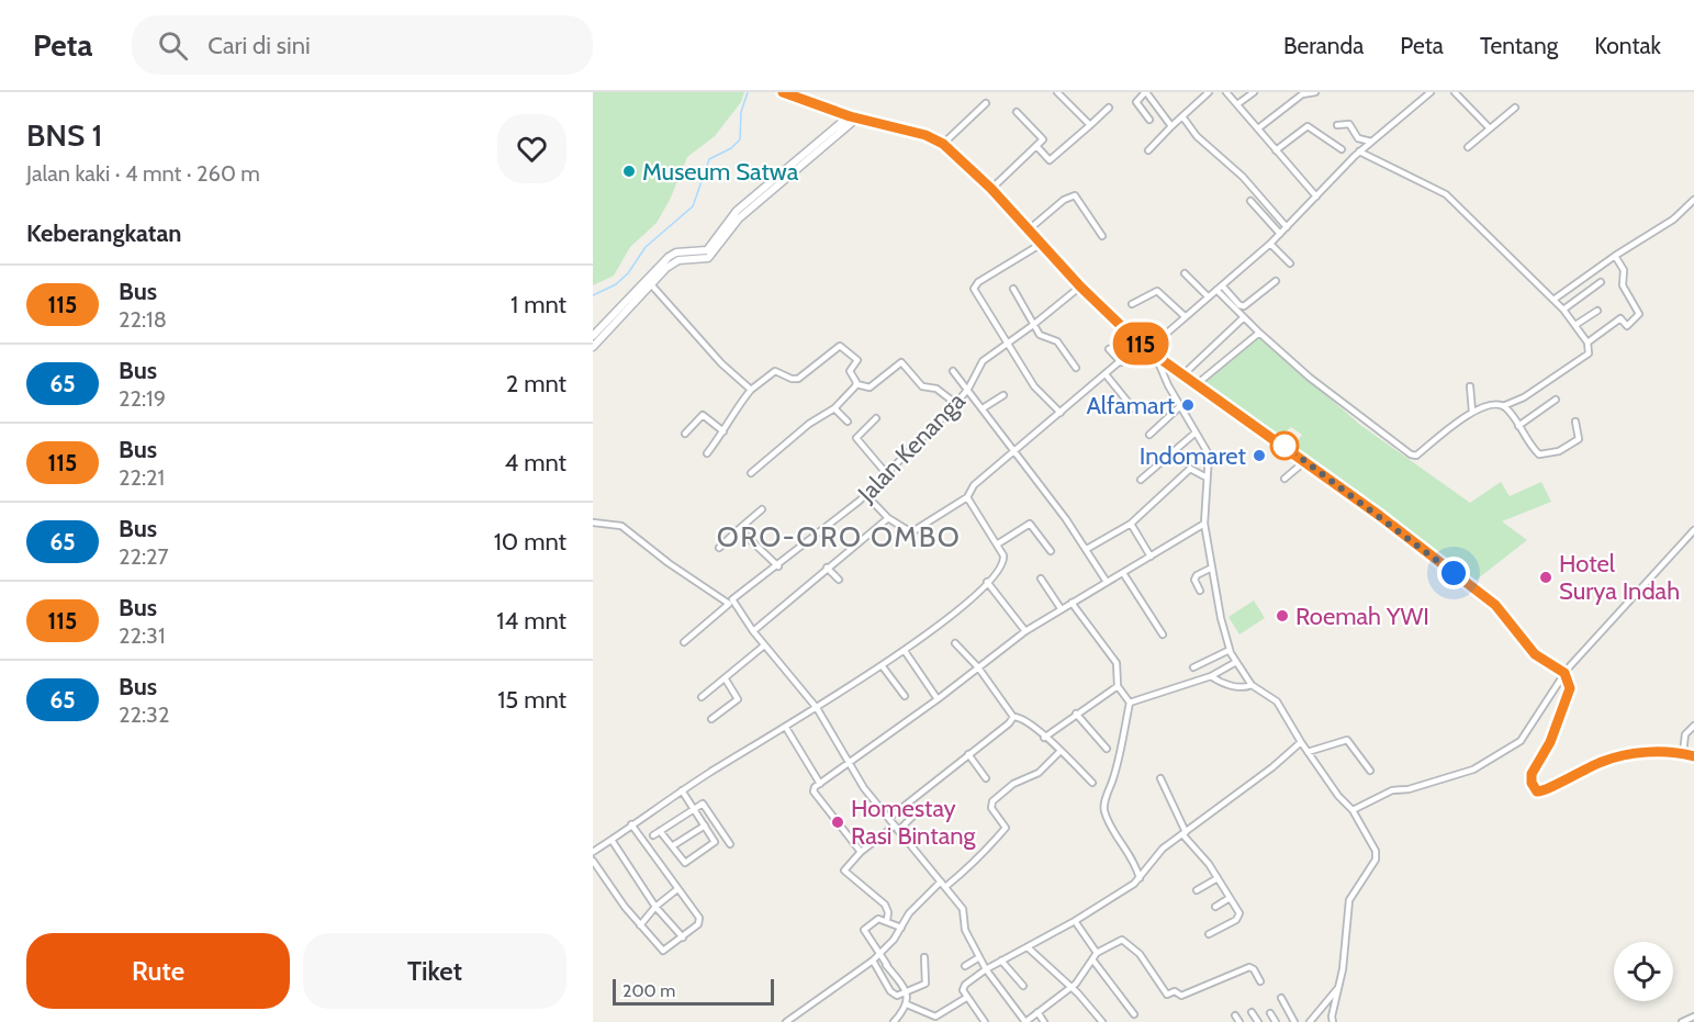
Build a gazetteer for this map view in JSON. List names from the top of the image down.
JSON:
{
  "streets": {
    "street": ["Jalan Kenanga"]
  },
  "districts": ["ORO-ORO OMBO"],
  "places": [
    "Museum Satwa",
    "Alfamart",
    "Indomaret",
    "Hotel Surya Indah",
    "Roemah YWI",
    "Homestay Rasi Bintang"
  ],
  "lines": ["bus line 115"],
  "scale_bar": "200 m",
  "page": {
    "header": "Peta",
    "search": "Cari di sini",
    "nav": [
      "Beranda",
      "Peta",
      "Tentang",
      "Kontak"
    ],
    "heading": [
      ["BNS 1", "Jalan kaki · 4 mnt · 260 m"],
      "Keberangkatan"
    ],
    "on_map": "115",
    "list": [
      {
        "mark": "115",
        "name": "Bus",
        "note": "22:18",
        "value": "1 mnt"
      },
      {
        "mark": "65",
        "name": "Bus",
        "note": "22:19",
        "value": "2 mnt"
      },
      {
        "mark": "115",
        "name": "Bus",
        "note": "22:21",
        "value": "4 mnt"
      },
      {
        "mark": "65",
        "name": "Bus",
        "note": "22:27",
        "value": "10 mnt"
      },
      {
        "mark": "115",
        "name": "Bus",
        "note": "22:31",
        "value": "14 mnt"
      },
      {
        "mark": "65",
        "name": "Bus",
        "note": "22:32",
        "value": "15 mnt"
      }
    ],
    "buttons": ["Rute", "Tiket"],
    "scale": "200 m"
  }
}
